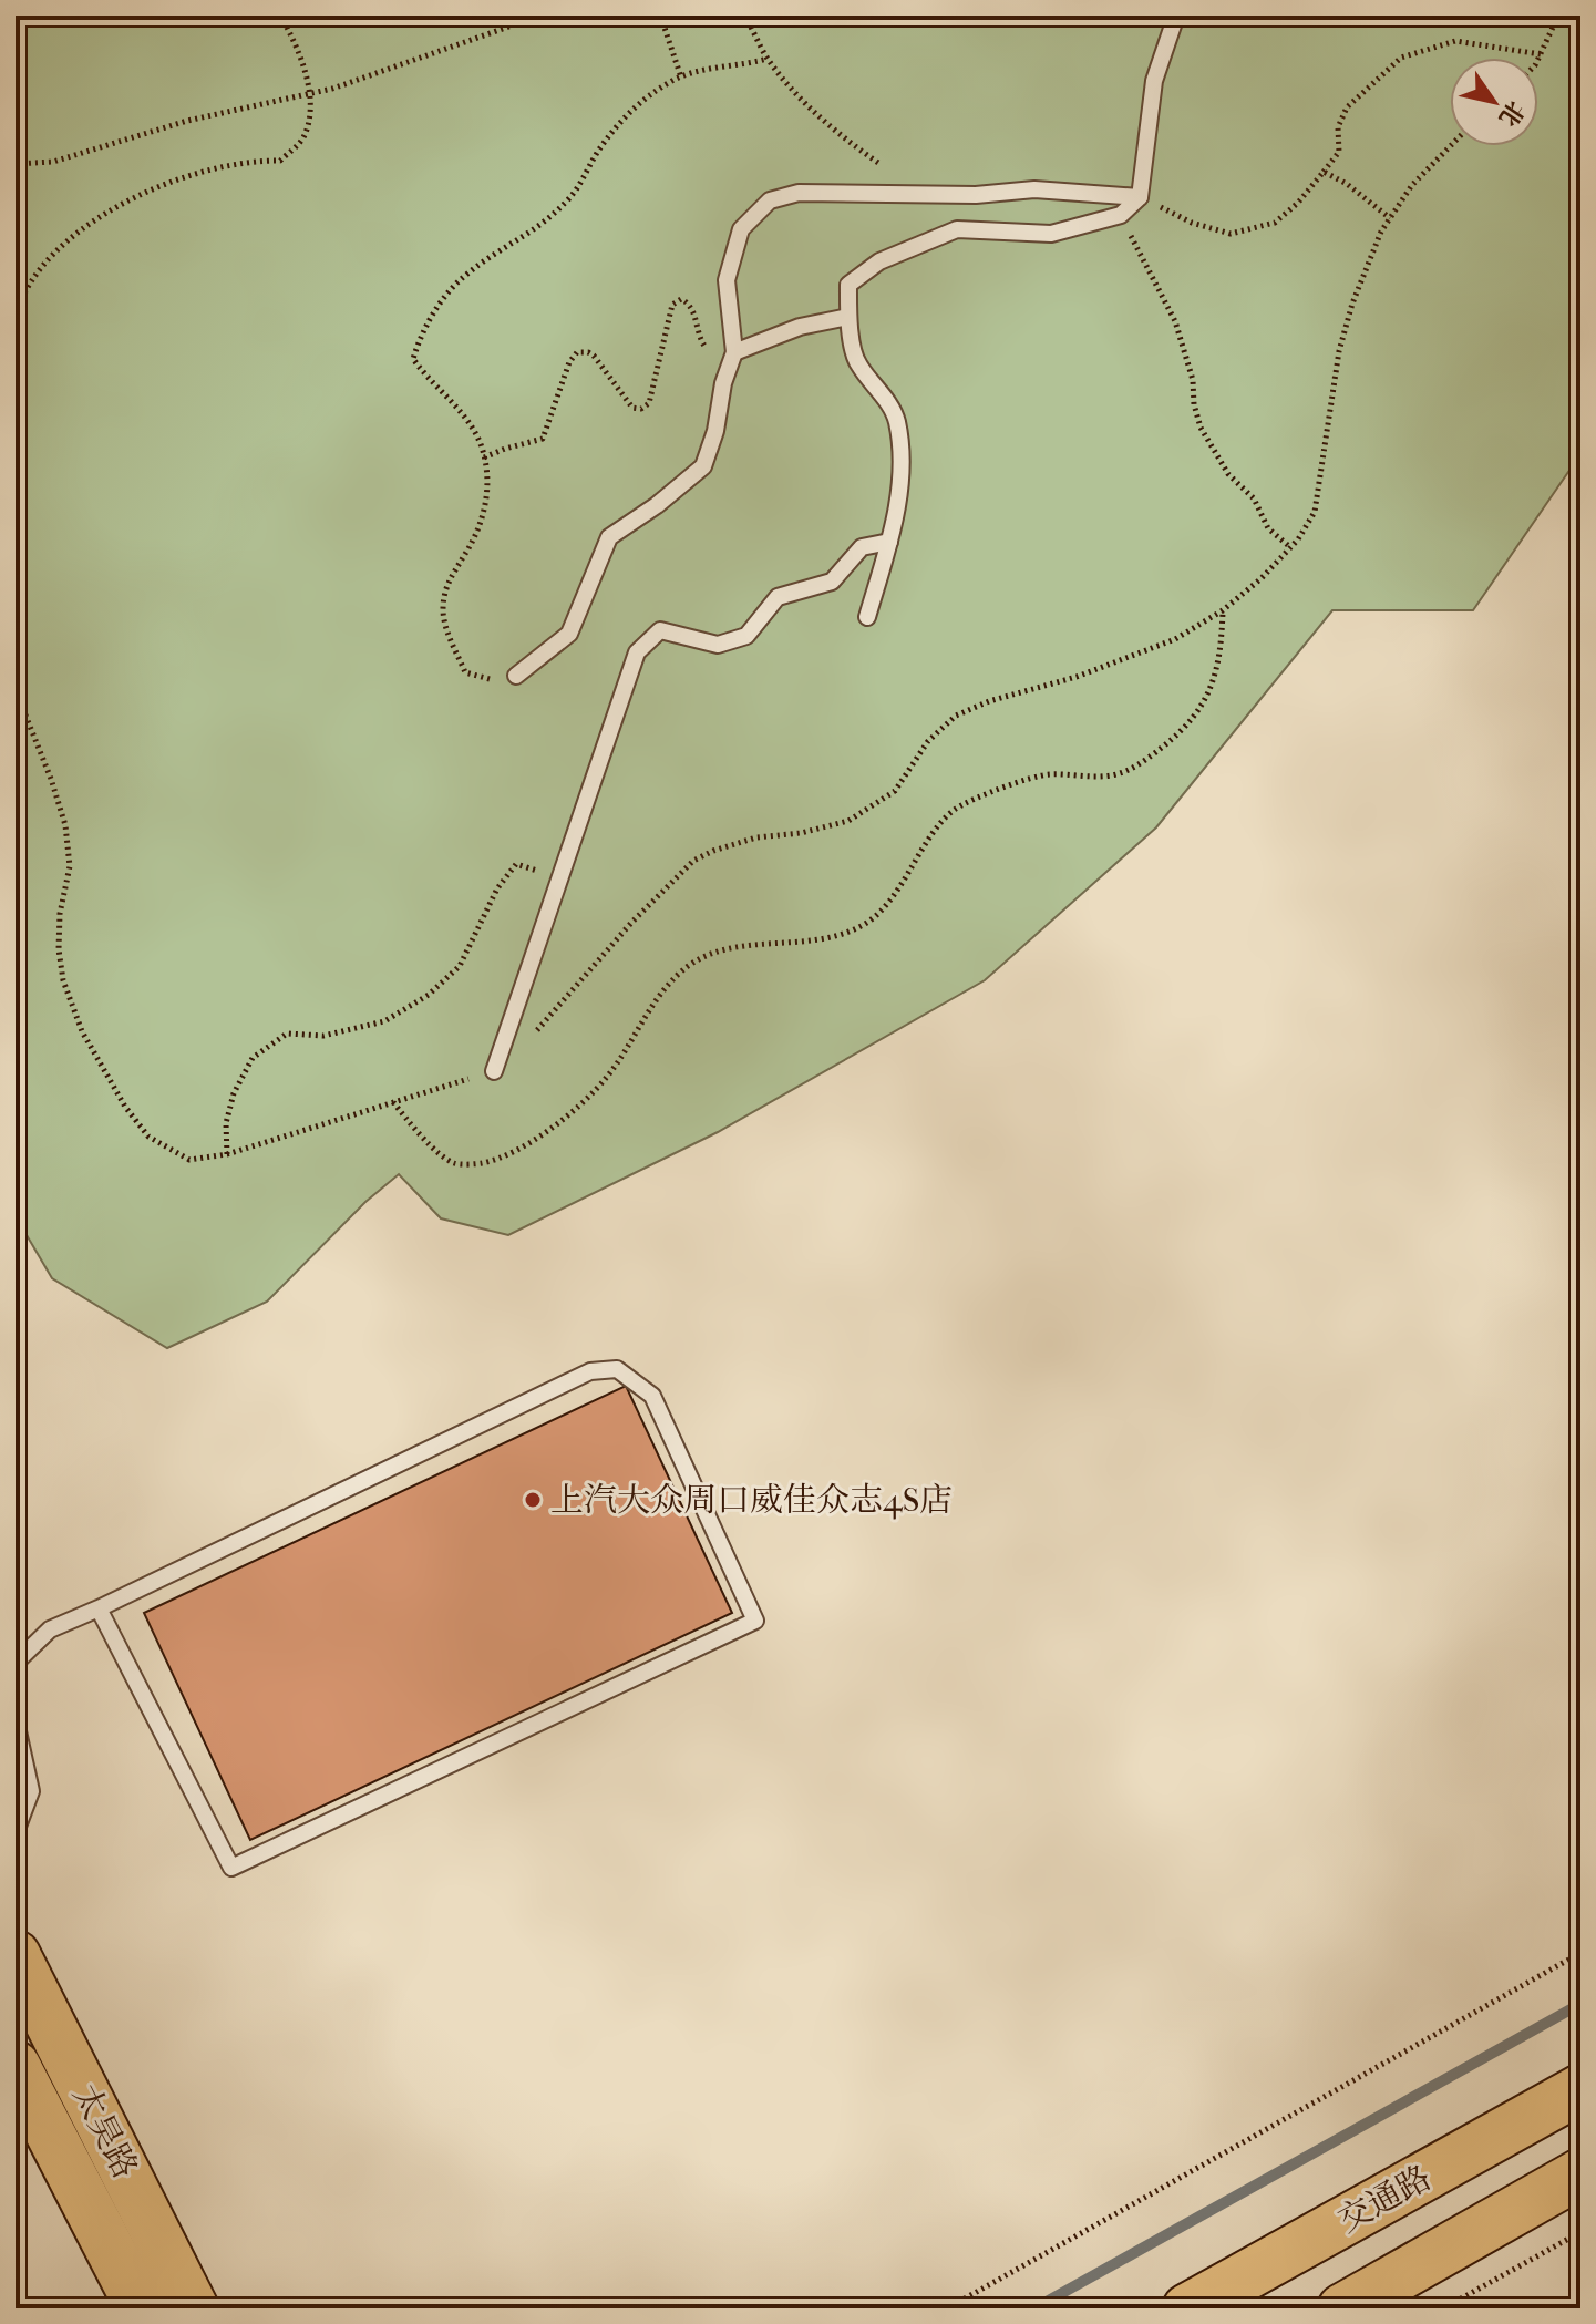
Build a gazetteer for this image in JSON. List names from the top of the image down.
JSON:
{
  "streets": {
    "main road": ["太昊路", "交通路"]
  },
  "places": ["上汽大众周口威佳众志4S店"],
  "north": "bottom right"
}
